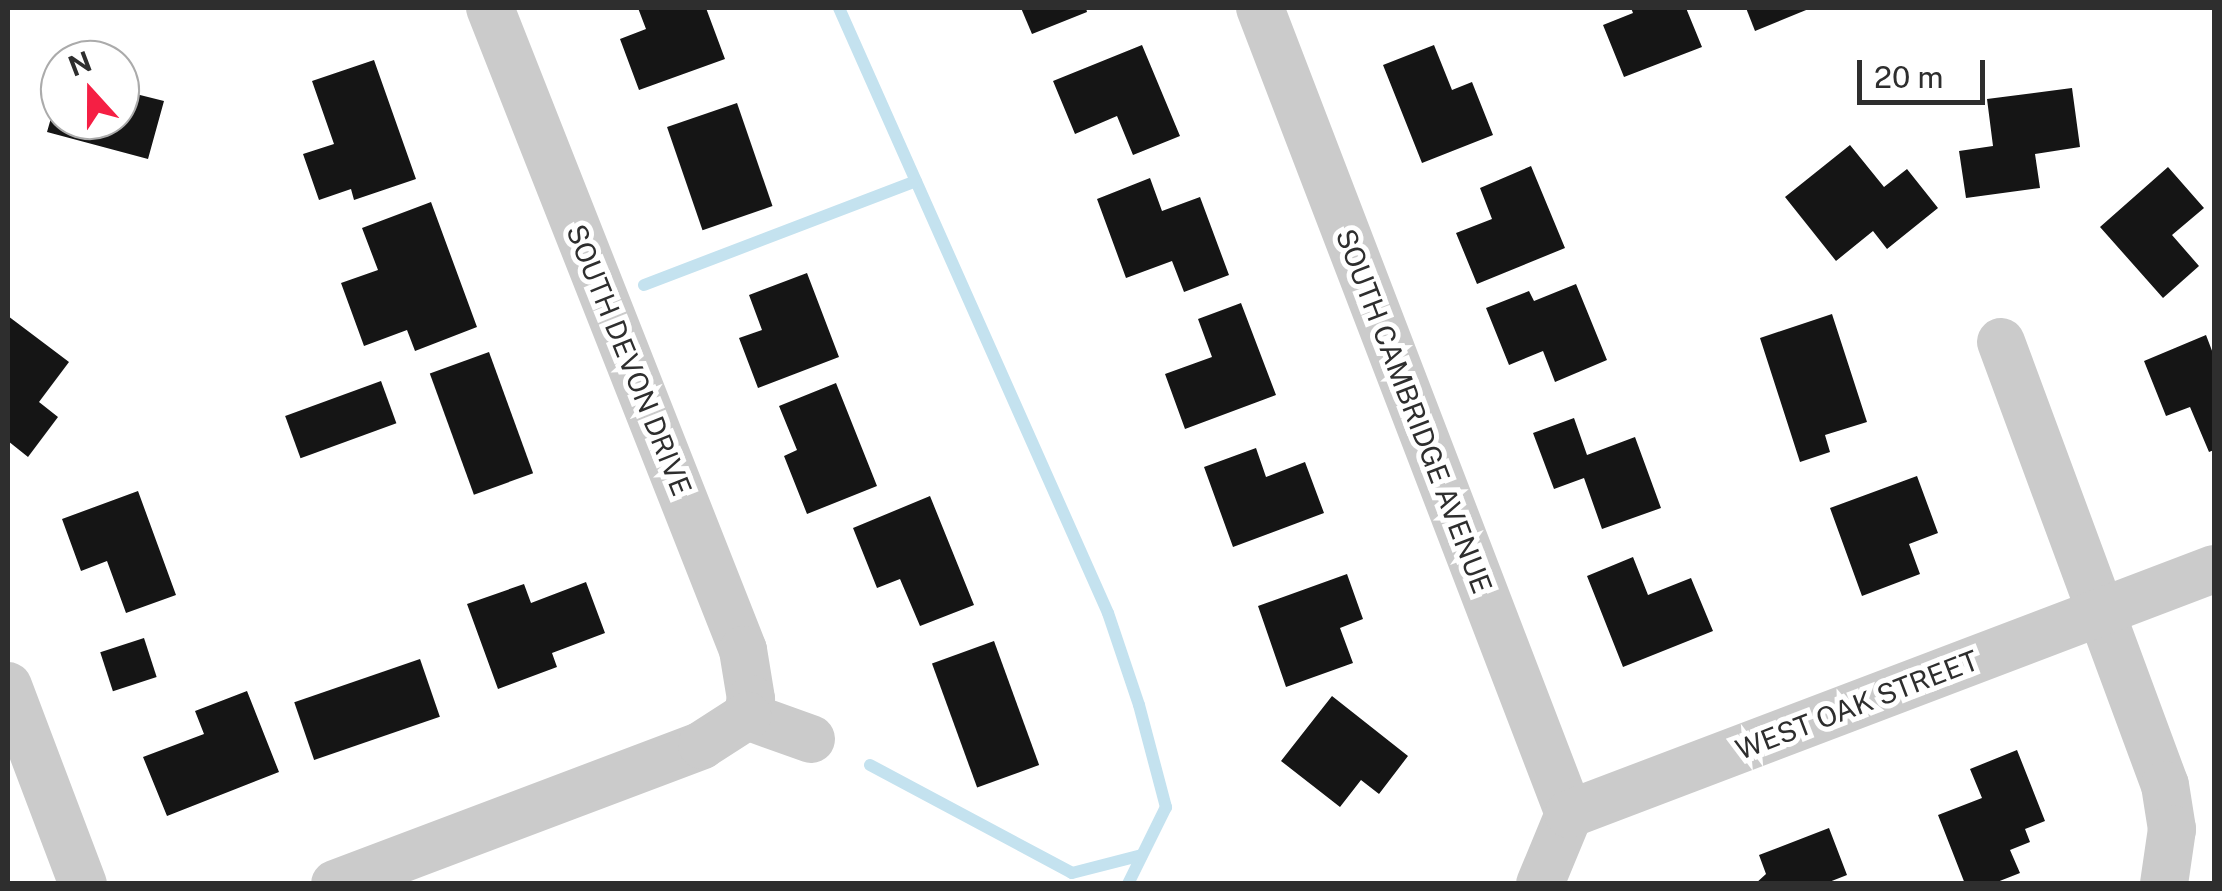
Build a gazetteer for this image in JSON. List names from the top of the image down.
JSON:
{
  "streets": {
    "street": ["SOUTH DEVON DRIVE", "SOUTH CAMBRIDGE AVENUE", "WEST OAK STREET"]
  },
  "crossings": [
    ["SOUTH CAMBRIDGE AVENUE", "WEST OAK STREET"]
  ],
  "scale_bar": "20 m",
  "north": "top"
}
